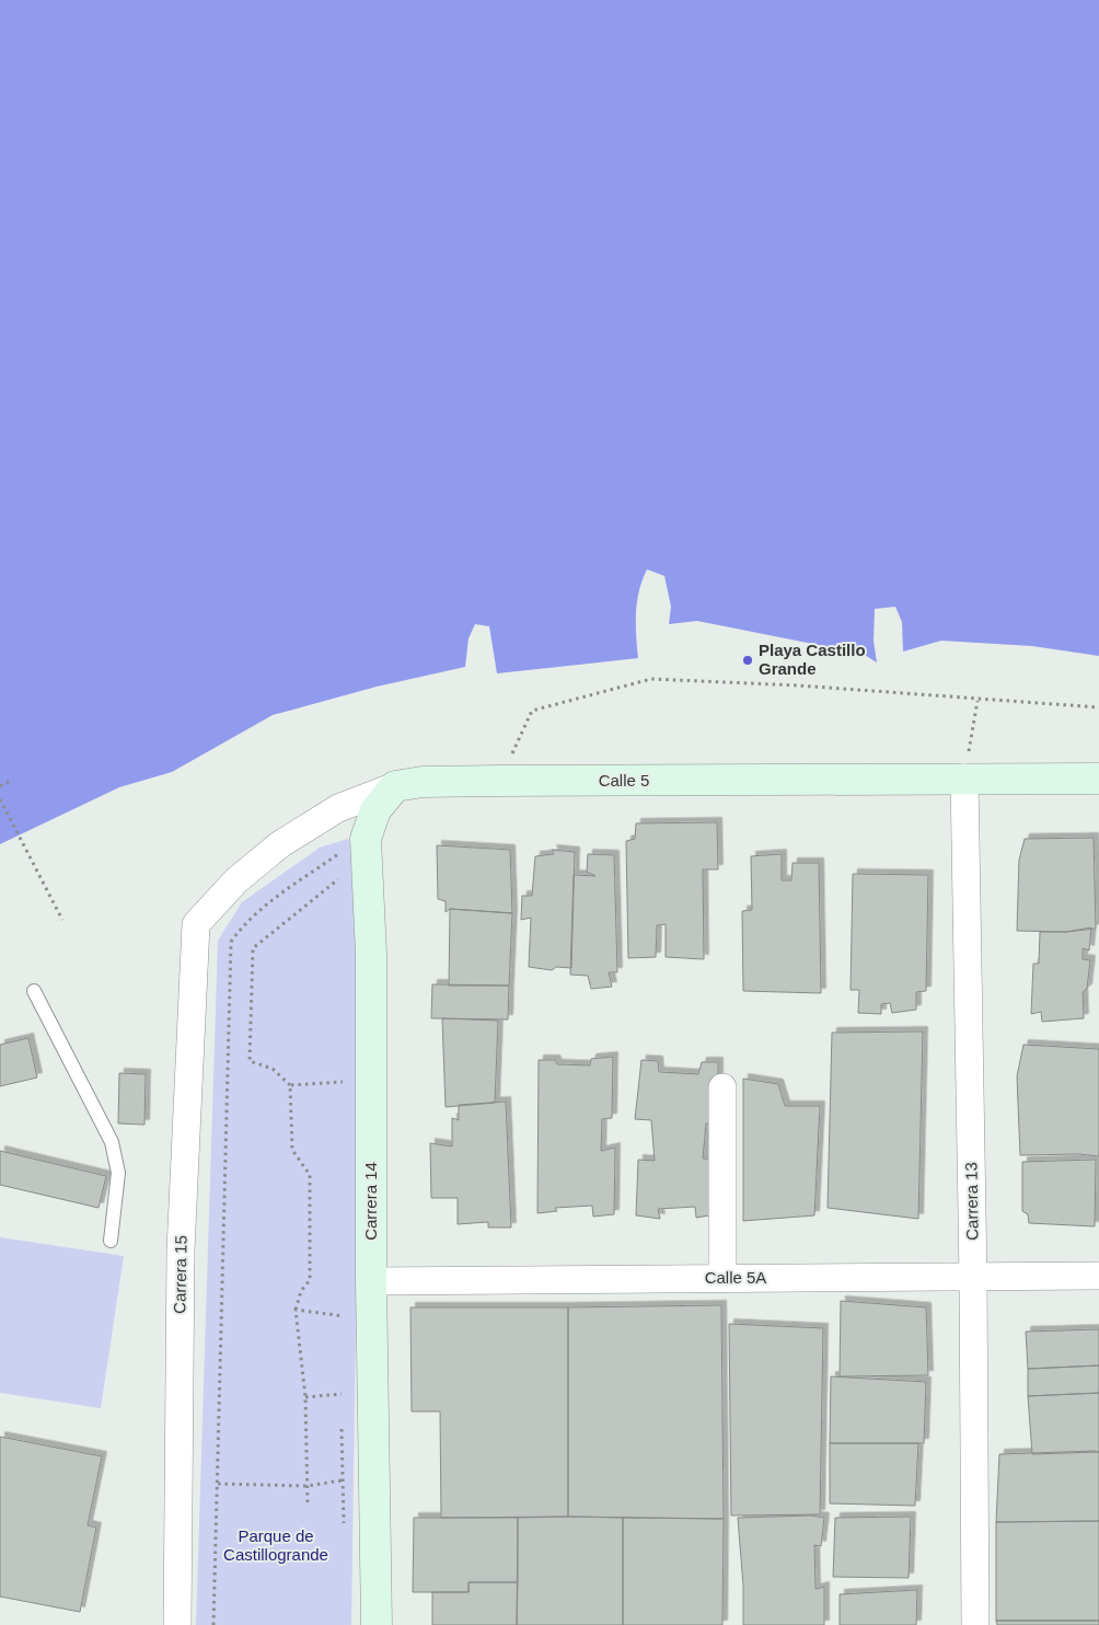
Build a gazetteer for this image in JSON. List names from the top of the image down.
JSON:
{
  "streets": {
    "street": [
      "Calle 5",
      "Carrera 14",
      "Carrera 13",
      "Carrera 15",
      "Calle 5A"
    ]
  },
  "crossings": [
    ["Calle 5", "Carrera 14"],
    ["Calle 5", "Carrera 13"],
    ["Calle 5", "Carrera 15"],
    ["Carrera 14", "Calle 5A"],
    ["Carrera 13", "Calle 5A"]
  ],
  "parks": ["Parque de Castillogrande"],
  "places": ["Playa Castillo Grande"]
}
